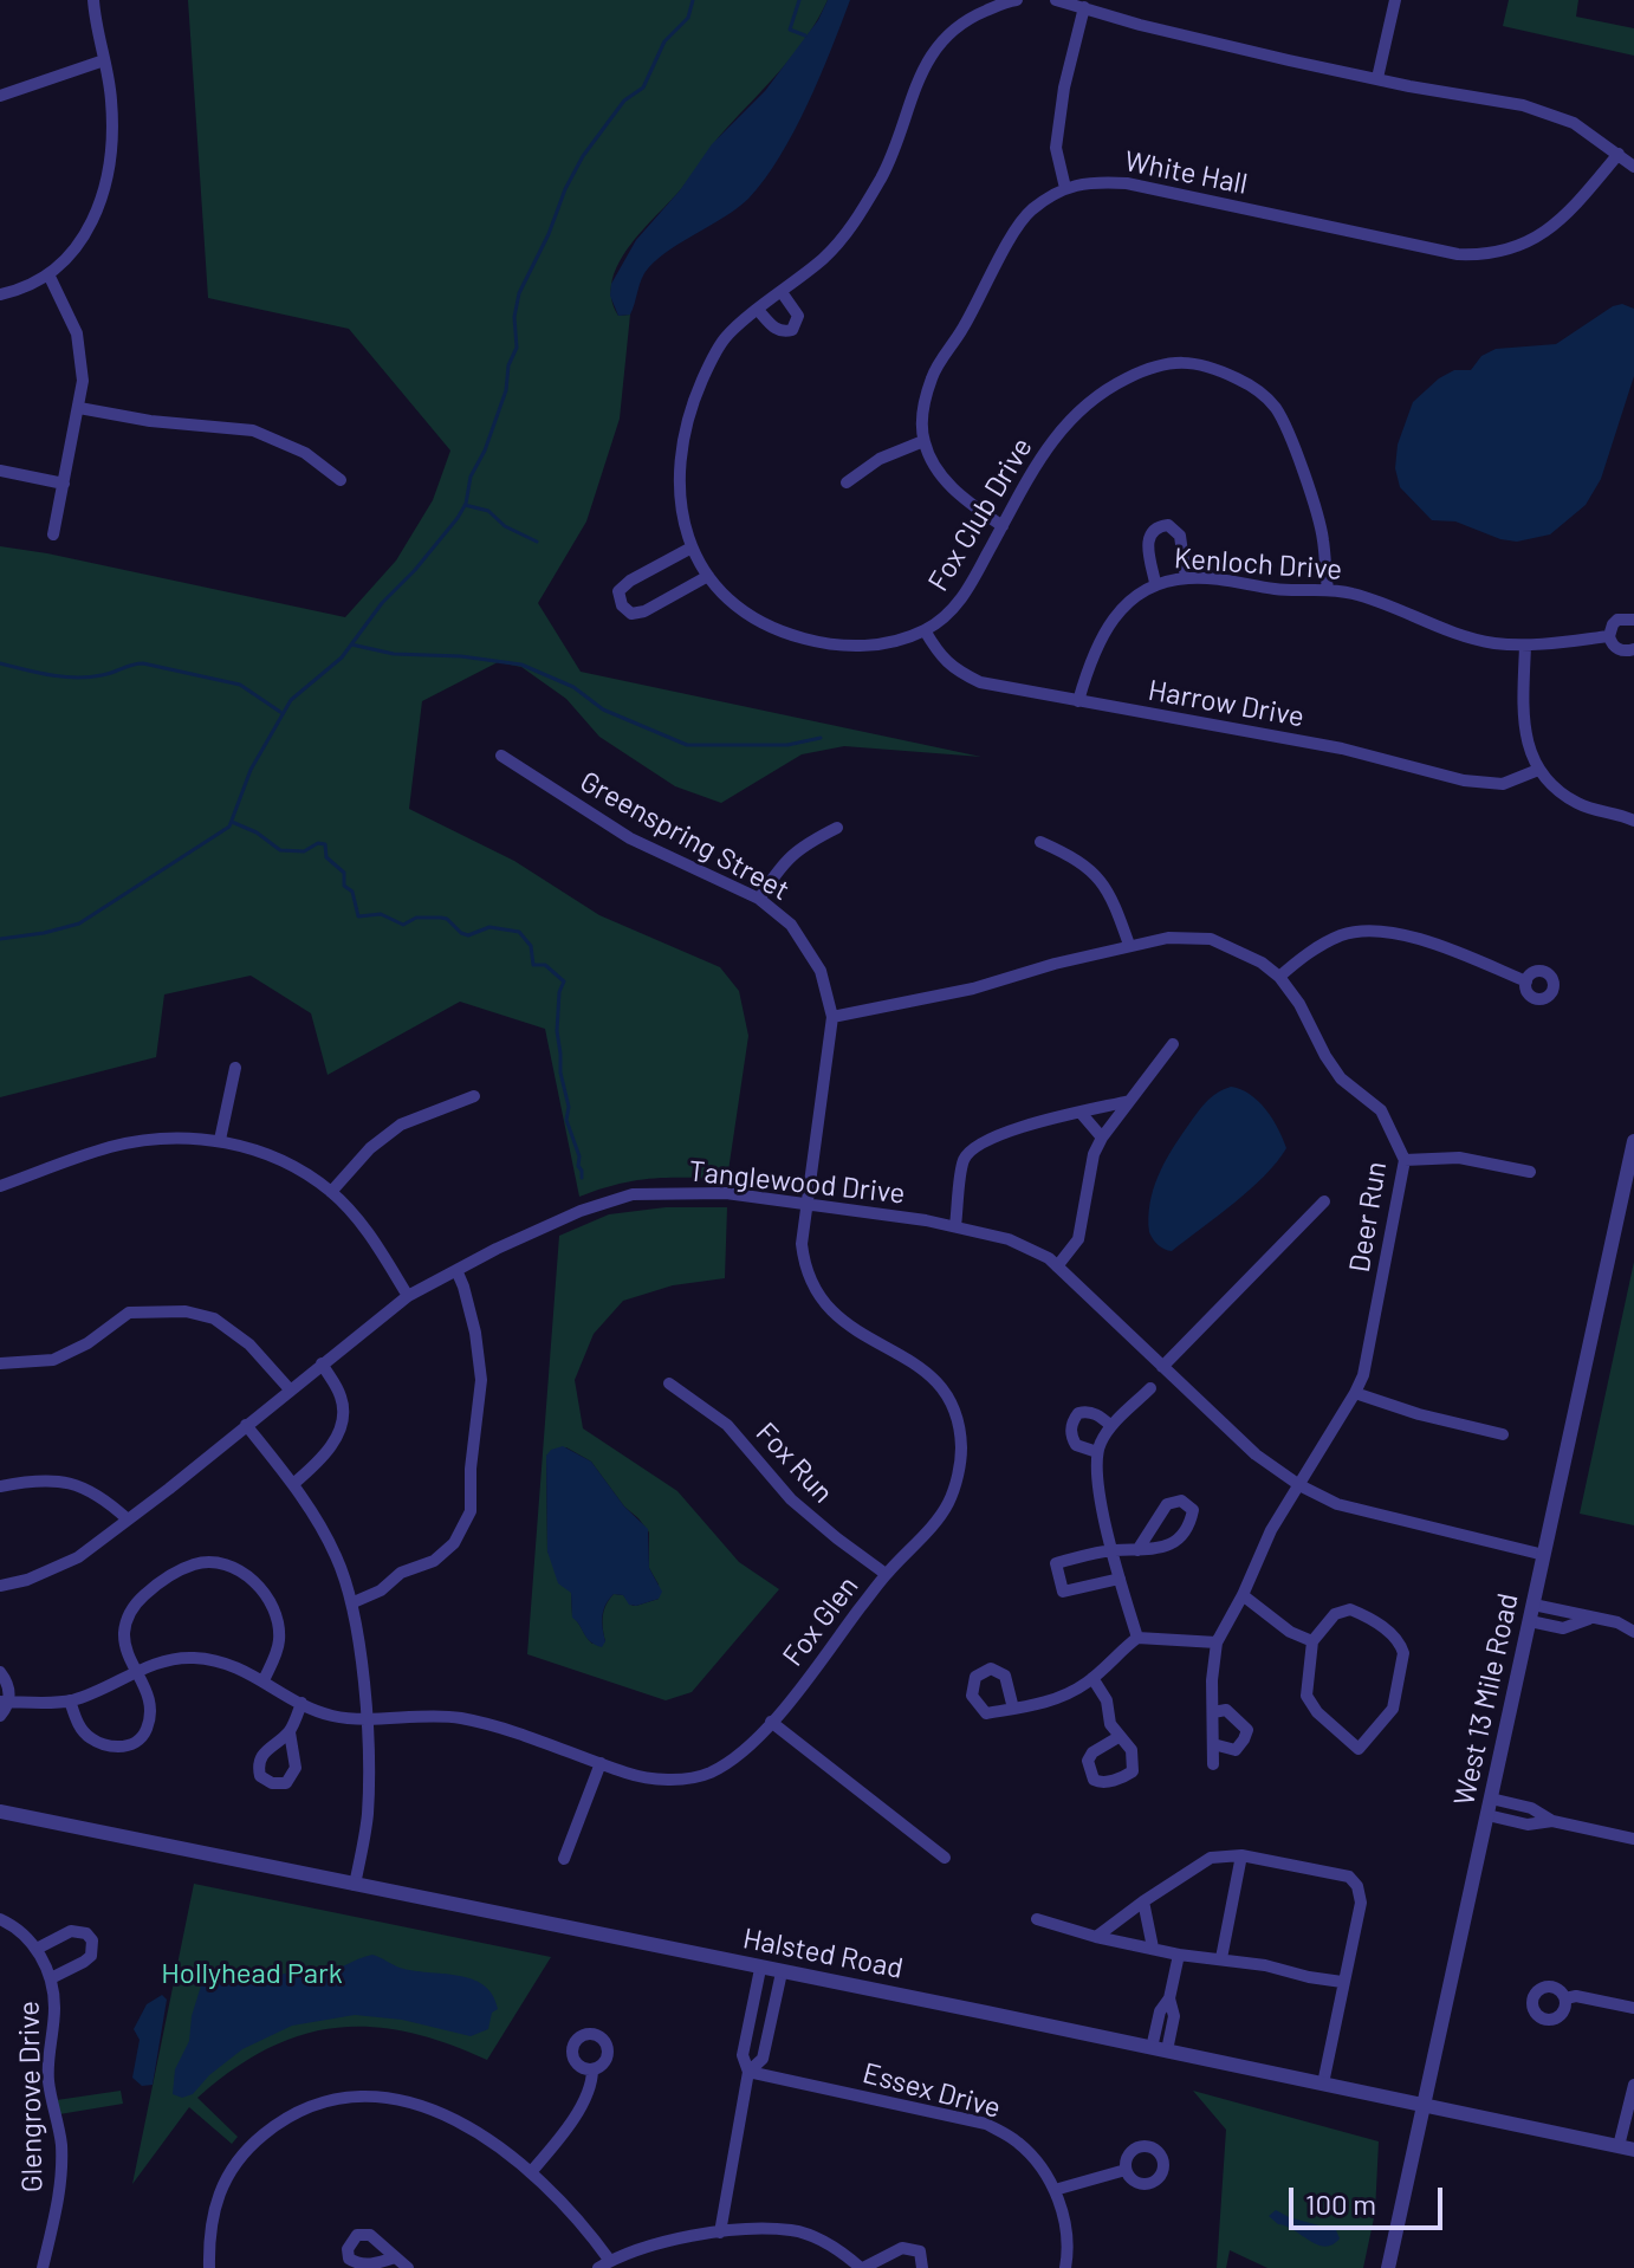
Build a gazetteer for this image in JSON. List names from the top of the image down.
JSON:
{
  "streets": {
    "street": [
      "White Hall",
      "Fox Club Drive",
      "Kenloch Drive",
      "Harrow Drive",
      "Greenspring Street",
      "Tanglewood Drive",
      "Deer Run",
      "Fox Run",
      "Fox Glen",
      "West 13 Mile Road",
      "Halsted Road",
      "Essex Drive",
      "Glengrove Drive"
    ]
  },
  "crossings": [
    ["Fox Club Drive", "Kenloch Drive"],
    ["Fox Club Drive", "Harrow Drive"],
    ["Kenloch Drive", "Harrow Drive"],
    ["Greenspring Street", "Tanglewood Drive"],
    ["Greenspring Street", "Deer Run"],
    ["Greenspring Street", "Fox Glen"],
    ["Tanglewood Drive", "Deer Run"],
    ["Tanglewood Drive", "Fox Glen"],
    ["Tanglewood Drive", "West 13 Mile Road"],
    ["Fox Run", "Fox Glen"],
    ["West 13 Mile Road", "Halsted Road"]
  ],
  "parks": ["Hollyhead Park"],
  "scale_bar": "100 m"
}
